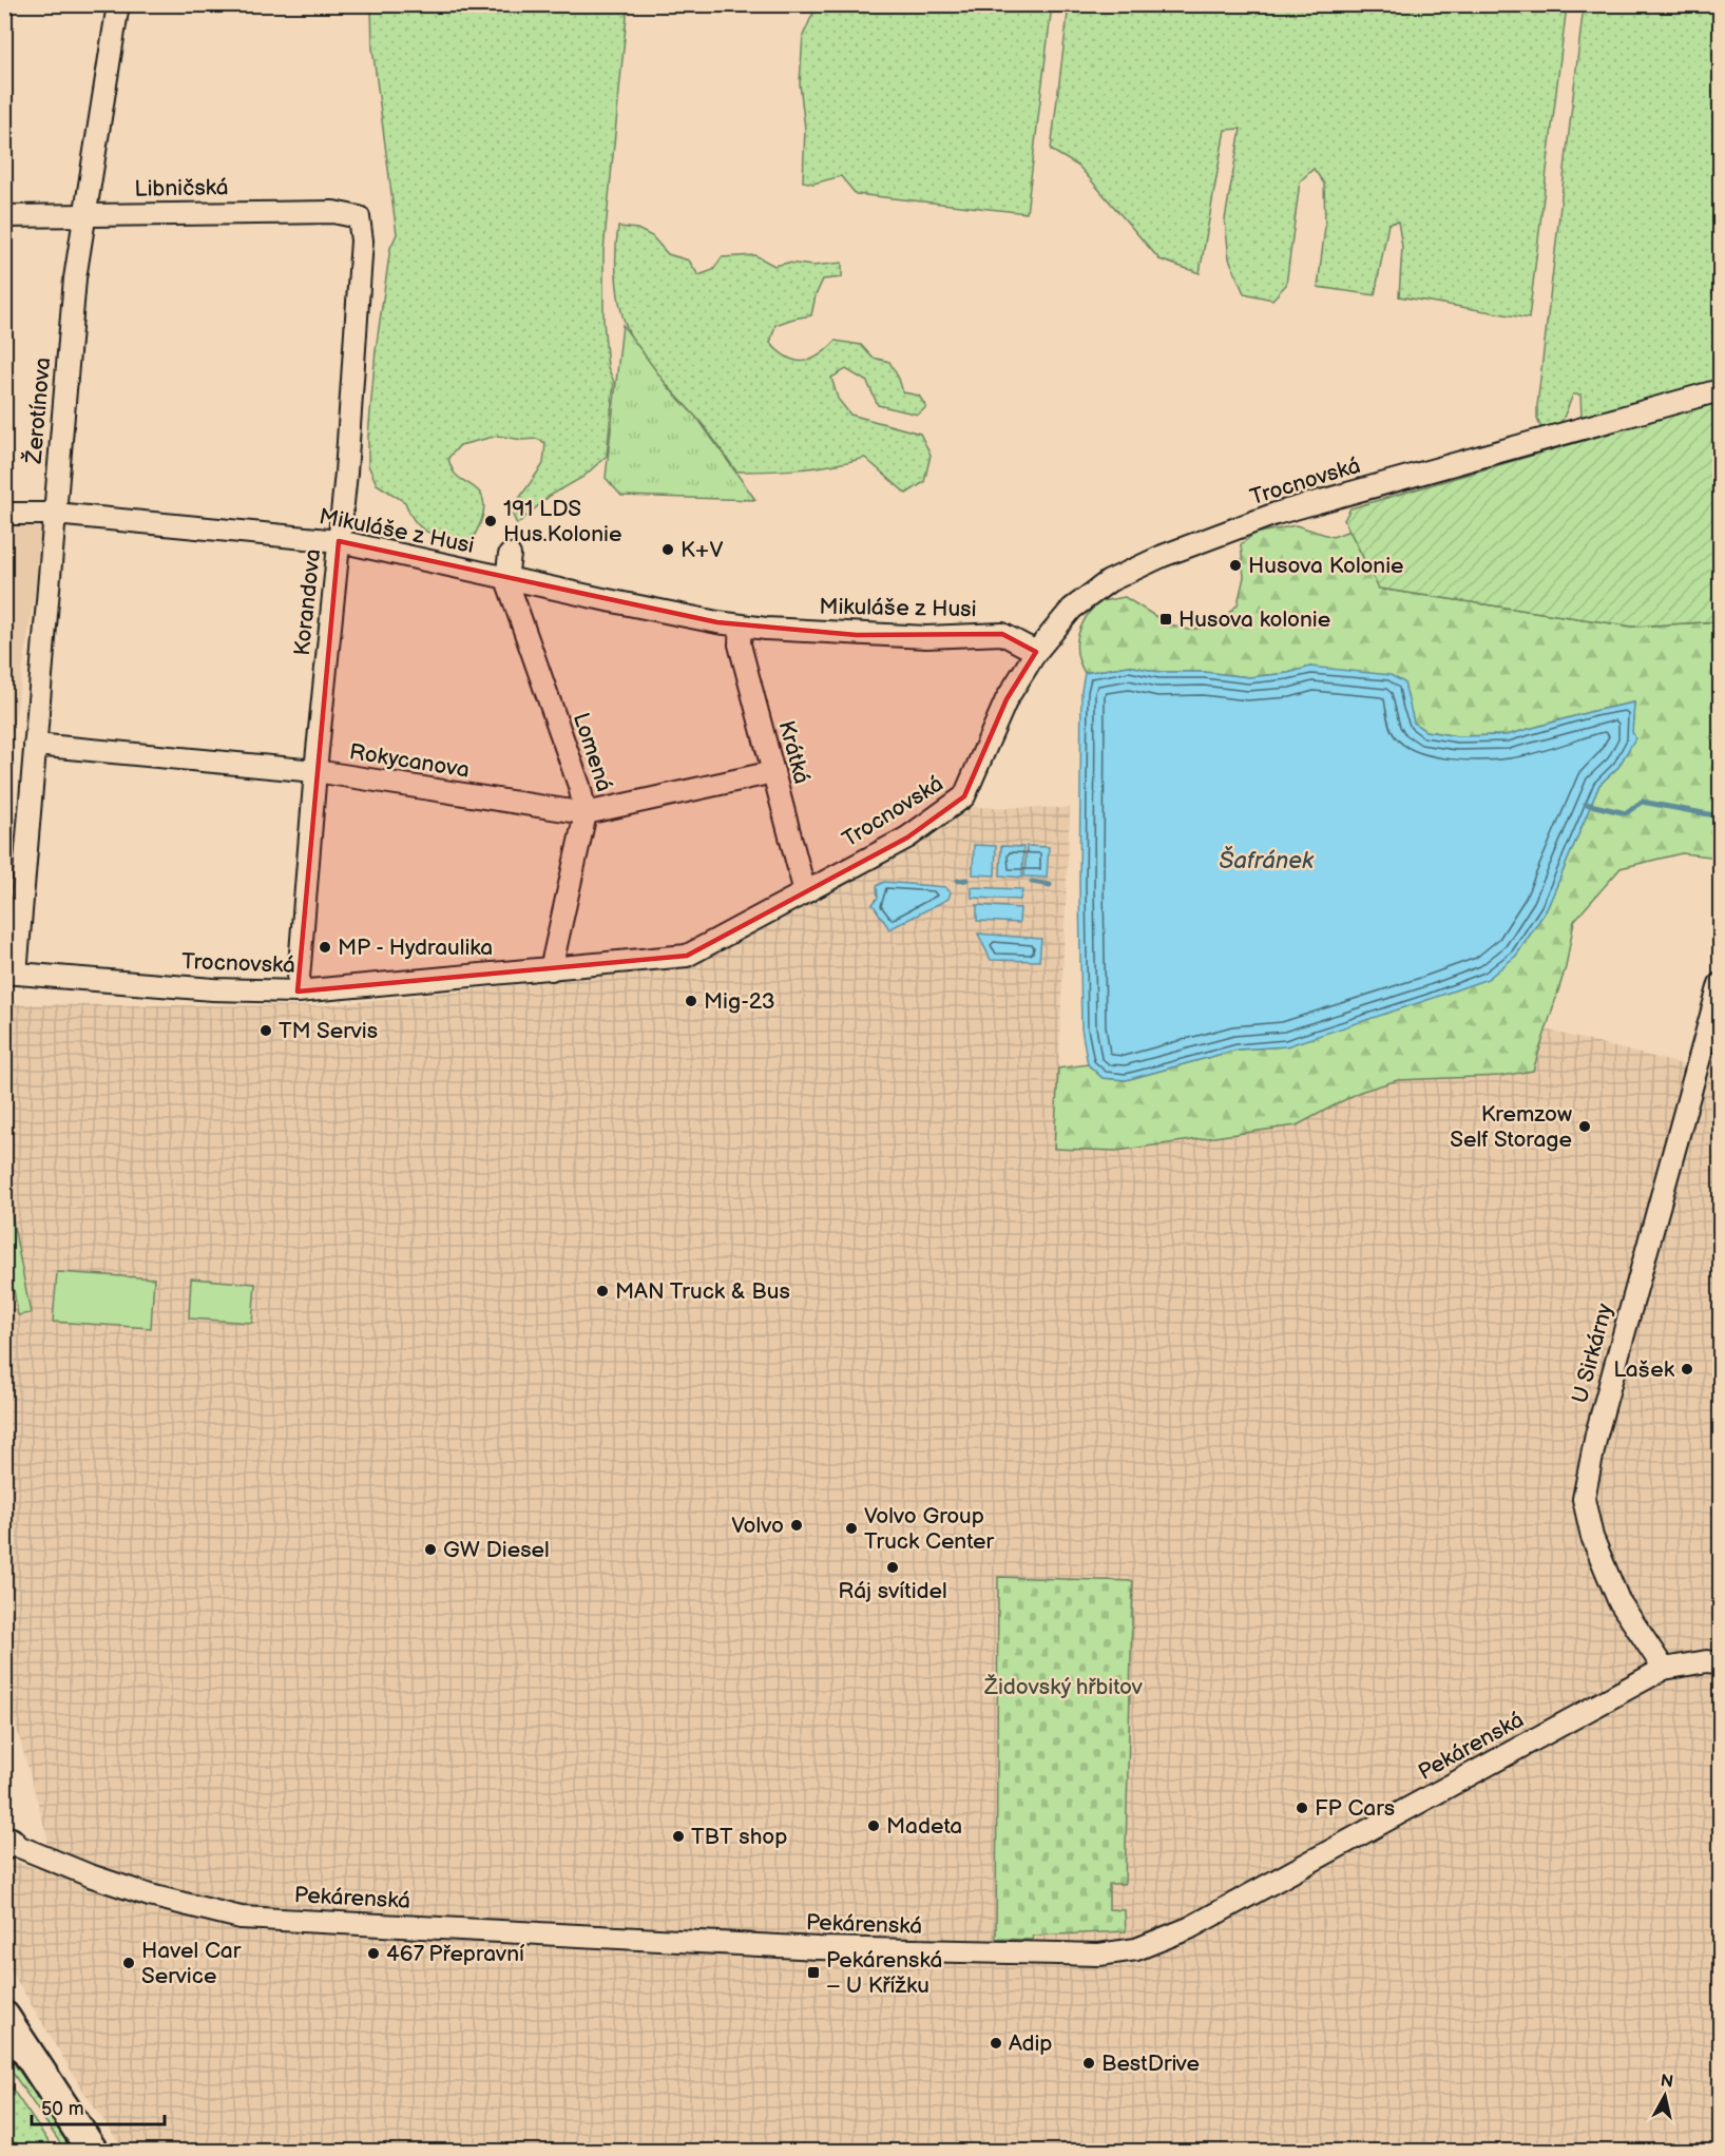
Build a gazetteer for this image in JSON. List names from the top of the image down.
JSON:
{
  "streets": {
    "street": [
      "Libničská",
      "Žerotínova",
      "Trocnovská",
      "Mikuláše z Husi",
      "Korandova",
      "Lomená",
      "Krátká",
      "Rokycanova",
      "U Sirkárny",
      "Pekárenská"
    ]
  },
  "crossings": [
    ["Libničská", "Žerotínova"],
    ["Libničská", "Korandova"],
    ["Žerotínova", "Trocnovská"],
    ["Žerotínova", "Mikuláše z Husi"],
    ["Žerotínova", "Rokycanova"],
    ["Trocnovská", "Mikuláše z Husi"],
    ["Trocnovská", "Korandova"],
    ["Trocnovská", "Lomená"],
    ["Trocnovská", "Krátká"],
    ["Mikuláše z Husi", "Korandova"],
    ["Mikuláše z Husi", "Lomená"],
    ["Mikuláše z Husi", "Krátká"],
    ["Korandova", "Rokycanova"],
    ["Lomená", "Rokycanova"],
    ["Krátká", "Rokycanova"],
    ["U Sirkárny", "Pekárenská"]
  ],
  "water": ["Šafránek"],
  "parks": ["Židovský hřbitov"],
  "places": {
    "other": [
      "191 LDS Hus.Kolonie",
      "K+V",
      "Husova Kolonie",
      "MP - Hydraulika",
      "Mig-23",
      "TM Servis",
      "Kremzow Self Storage",
      "MAN Truck & Bus",
      "Lašek",
      "Volvo",
      "Volvo Group Truck Center",
      "GW Diesel",
      "Ráj svítidel",
      "FP Cars",
      "Madeta",
      "TBT shop",
      "467 Přepravní",
      "Havel Car Service",
      "Adip",
      "BestDrive"
    ],
    "transit": ["Husova kolonie", "Pekárenská – U Křížku"]
  },
  "scale_bar": "50 m",
  "north": "top"
}
